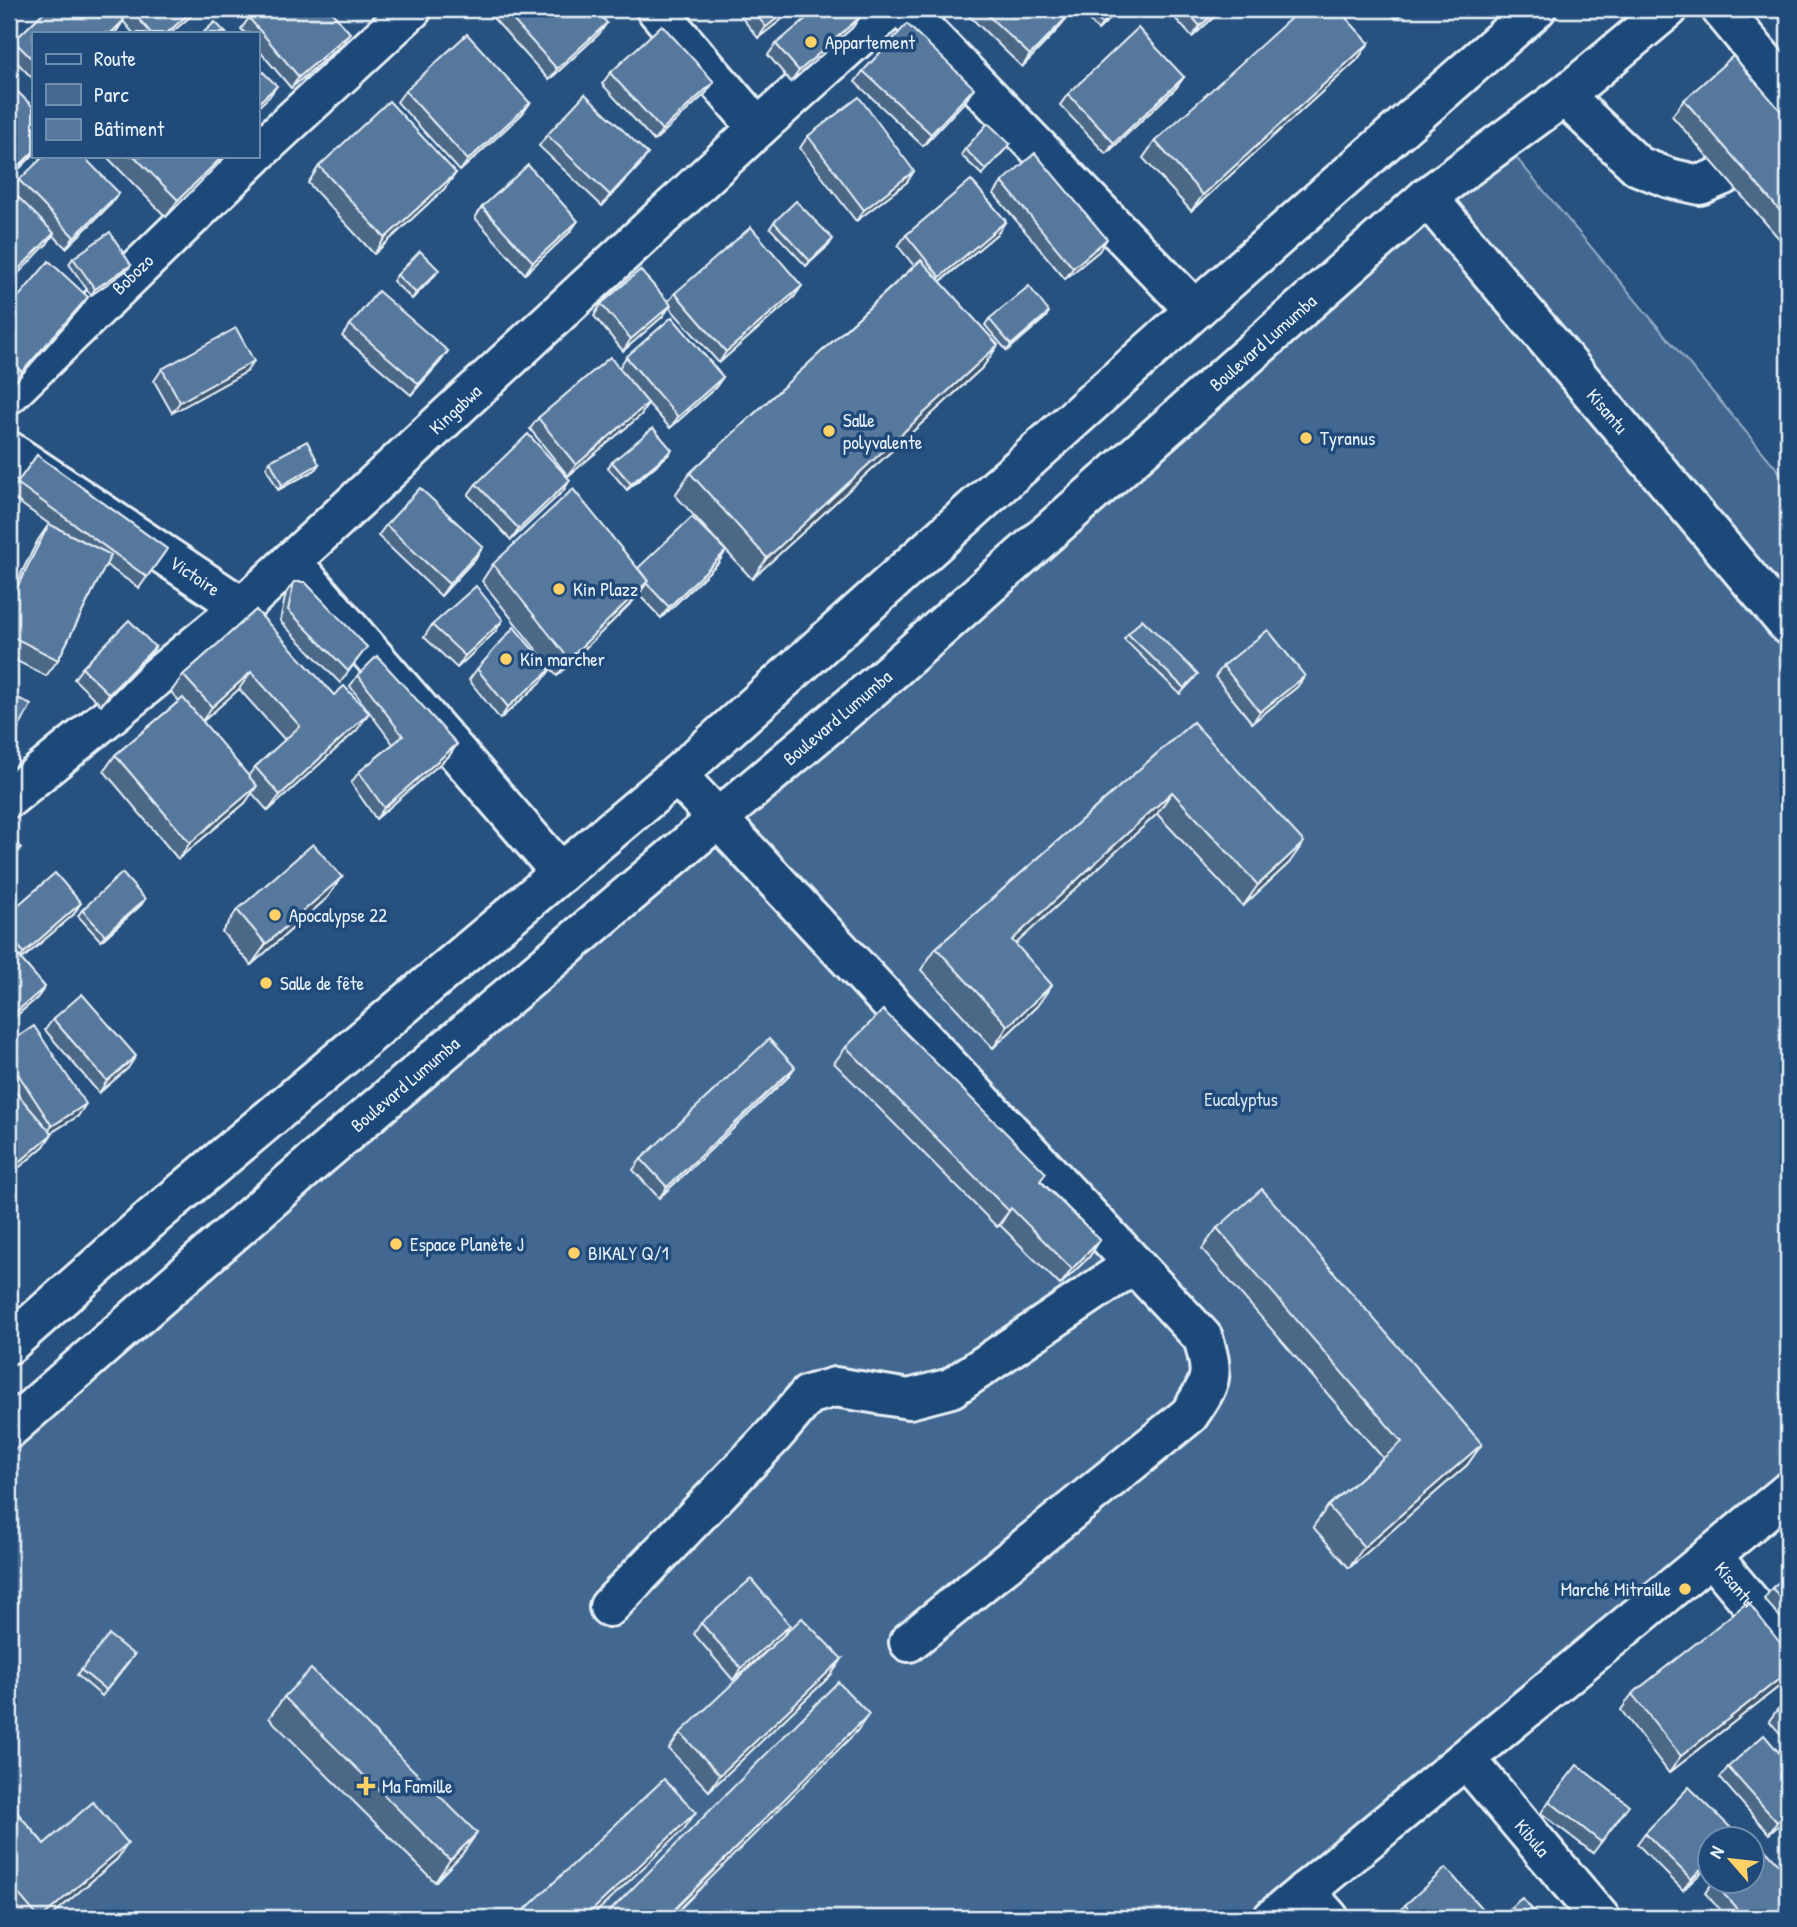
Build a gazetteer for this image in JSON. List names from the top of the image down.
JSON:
{
  "streets": {
    "main road": [
      "Bobozo",
      "Boulevard Lumumba",
      "Kingabwa",
      "Kisantu",
      "Victoire",
      "Kibula"
    ]
  },
  "crossings": [
    ["Boulevard Lumumba", "Kisantu"],
    ["Kingabwa", "Victoire"]
  ],
  "parks": ["Eucalyptus"],
  "places": {
    "other": [
      "Appartement",
      "Salle polyvalente",
      "Tyranus",
      "Kin Plazz",
      "Kin marcher",
      "Apocalypse 22",
      "Salle de fête",
      "Espace Planète J",
      "BIKALY Q/1",
      "Marché Mitraille"
    ],
    "health": ["Ma Famille"]
  },
  "legend": ["Route", "Parc", "Bâtiment"],
  "north": "top left"
}
